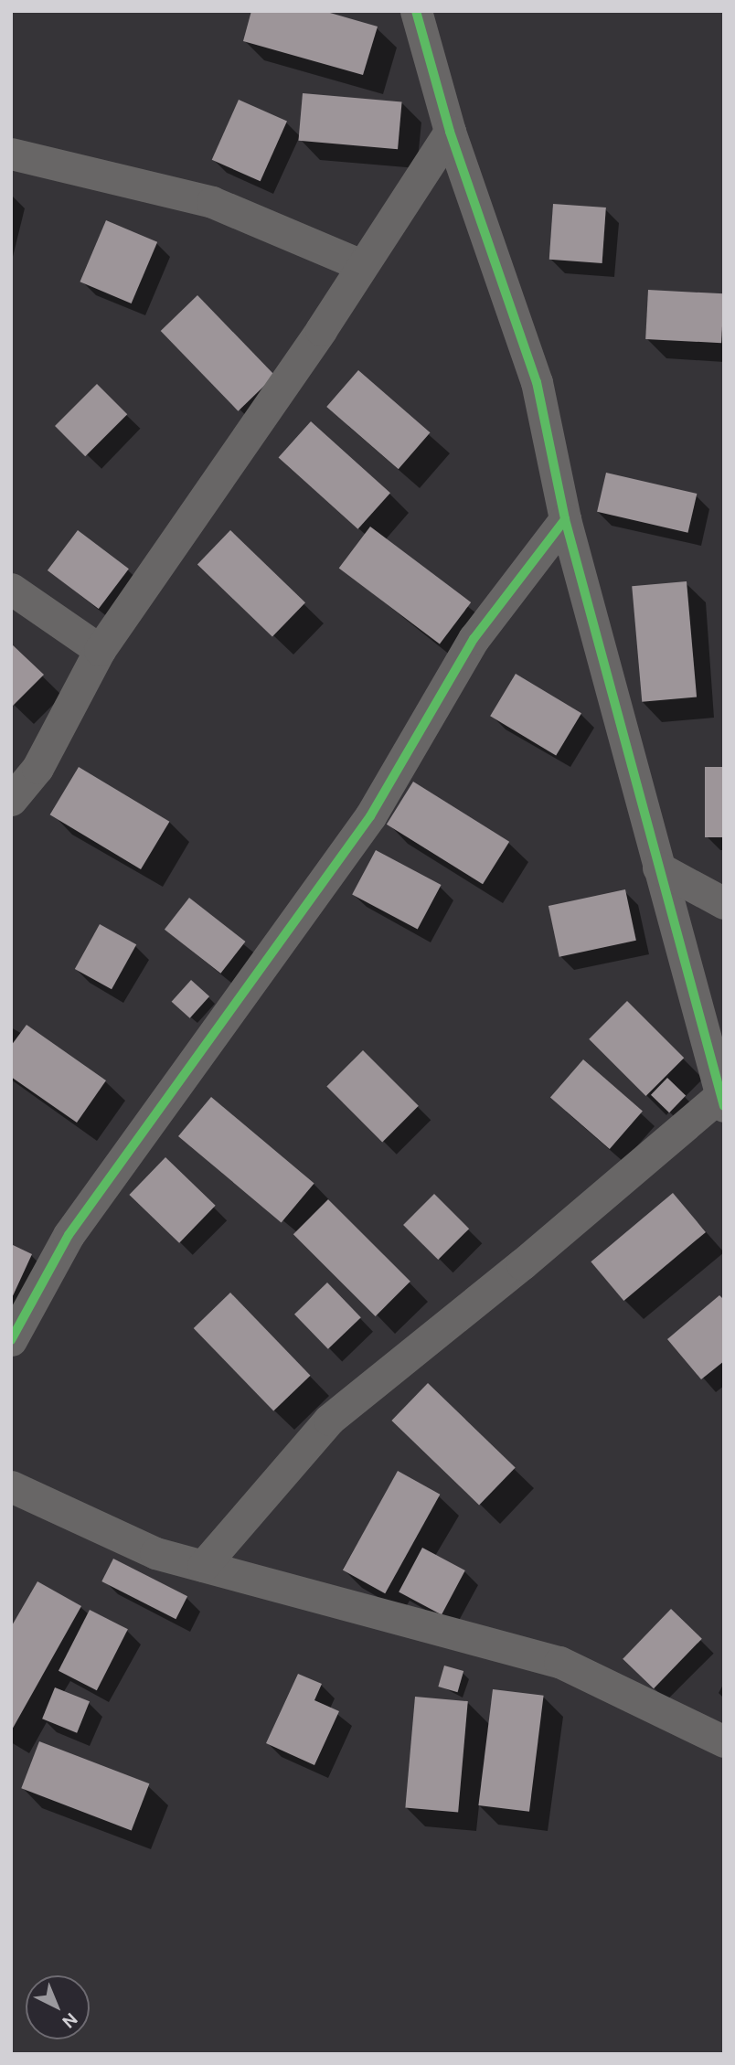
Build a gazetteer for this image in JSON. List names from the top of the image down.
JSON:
{
  "north": "bottom right"
}
